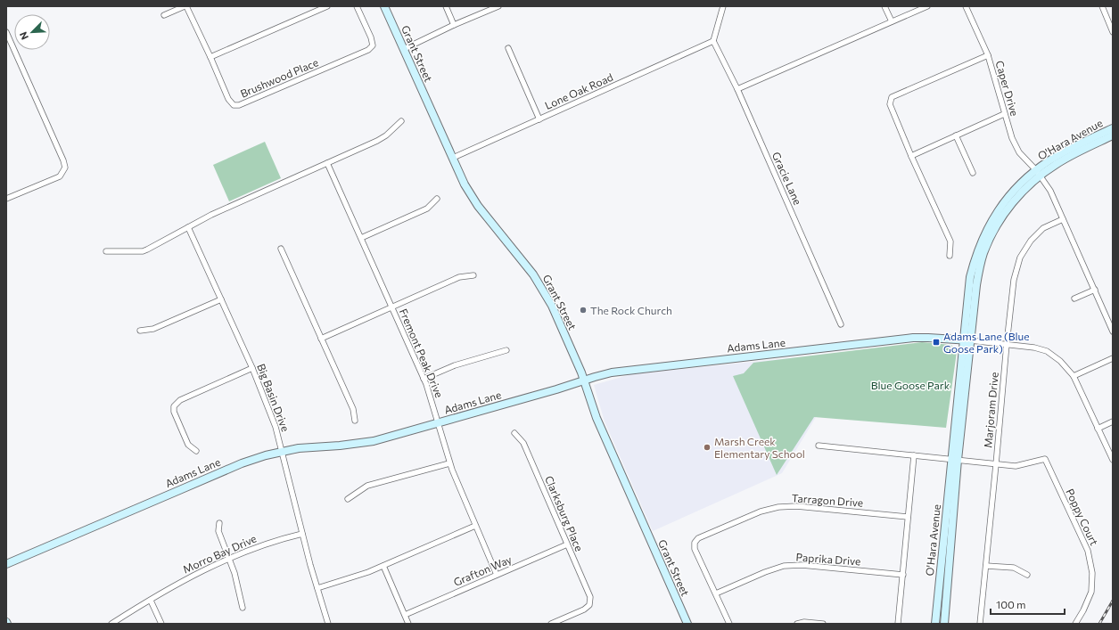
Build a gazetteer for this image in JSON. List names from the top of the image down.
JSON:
{
  "streets": {
    "street": [
      "Grant Street",
      "Brushwood Place",
      "Caper Drive",
      "Lone Oak Road",
      "O'Hara Avenue",
      "Gracie Lane",
      "Adams Lane",
      "Fremont Peak Drive",
      "Big Basin Drive",
      "Marjoram Drive",
      "Tarragon Drive",
      "Clarksburg Place",
      "Poppy Court",
      "Morro Bay Drive",
      "Paprika Drive",
      "Grafton Way"
    ]
  },
  "crossings": [
    ["Grant Street", "Lone Oak Road"],
    ["Grant Street", "Adams Lane"],
    ["Caper Drive", "O'Hara Avenue"],
    ["Caper Drive", "Marjoram Drive"],
    ["Lone Oak Road", "Gracie Lane"],
    ["O'Hara Avenue", "Adams Lane"],
    ["Adams Lane", "Fremont Peak Drive"],
    ["Adams Lane", "Big Basin Drive"],
    ["Fremont Peak Drive", "Grafton Way"],
    ["Big Basin Drive", "Morro Bay Drive"],
    ["Marjoram Drive", "Poppy Court"],
    ["Tarragon Drive", "Paprika Drive"],
    ["Clarksburg Place", "Grafton Way"]
  ],
  "parks": ["Blue Goose Park"],
  "places": {
    "other": ["The Rock Church", "Marsh Creek Elementary School"],
    "transit": ["Adams Lane (Blue Goose Park)"]
  },
  "scale_bar": "100 m",
  "north": "bottom left"
}
